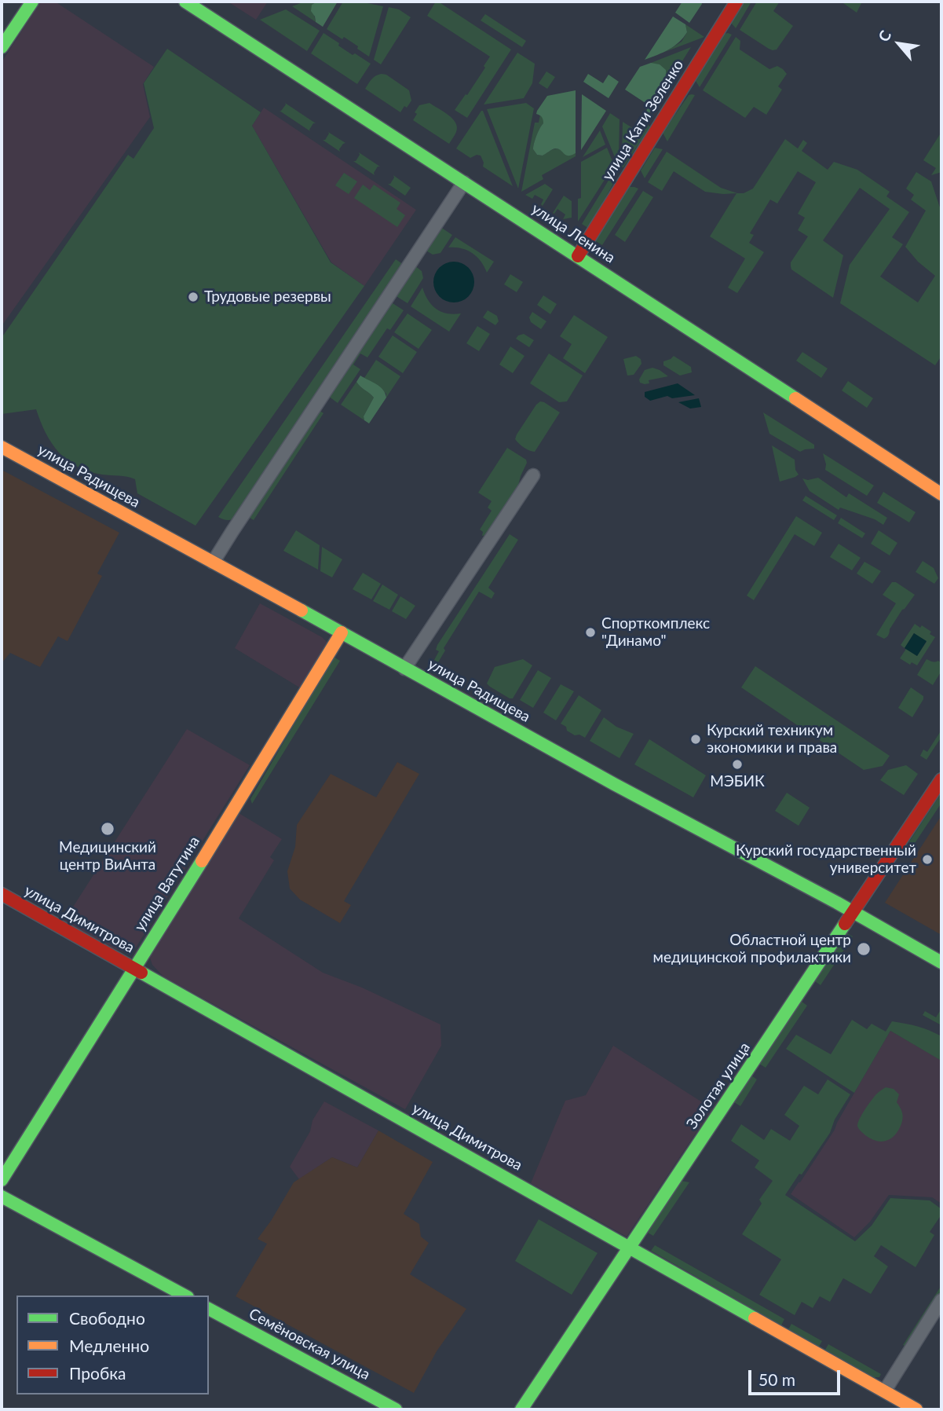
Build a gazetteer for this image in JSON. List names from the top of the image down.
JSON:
{
  "streets": {
    "main road": [
      "улица Кати Зеленко",
      "улица Ленина",
      "улица Радищева",
      "улица Ватутина",
      "улица Димитрова",
      "Золотая улица",
      "Семёновская улица"
    ]
  },
  "crossings": [
    ["улица Кати Зеленко", "улица Ленина"],
    ["улица Радищева", "улица Ватутина"],
    ["улица Радищева", "Золотая улица"],
    ["улица Ватутина", "улица Димитрова"],
    ["улица Димитрова", "Золотая улица"]
  ],
  "places": [
    "Трудовые резервы",
    "Спорткомплекс \"Динамо\"",
    "Курский техникум экономики и права",
    "МЭБИК",
    "Медицинский центр ВиАнта",
    "Курский государственный университет",
    "Областной центр медицинской профилактики"
  ],
  "legend": ["Свободно", "Медленно", "Пробка"],
  "scale_bar": "50 m",
  "north": "top left"
}
